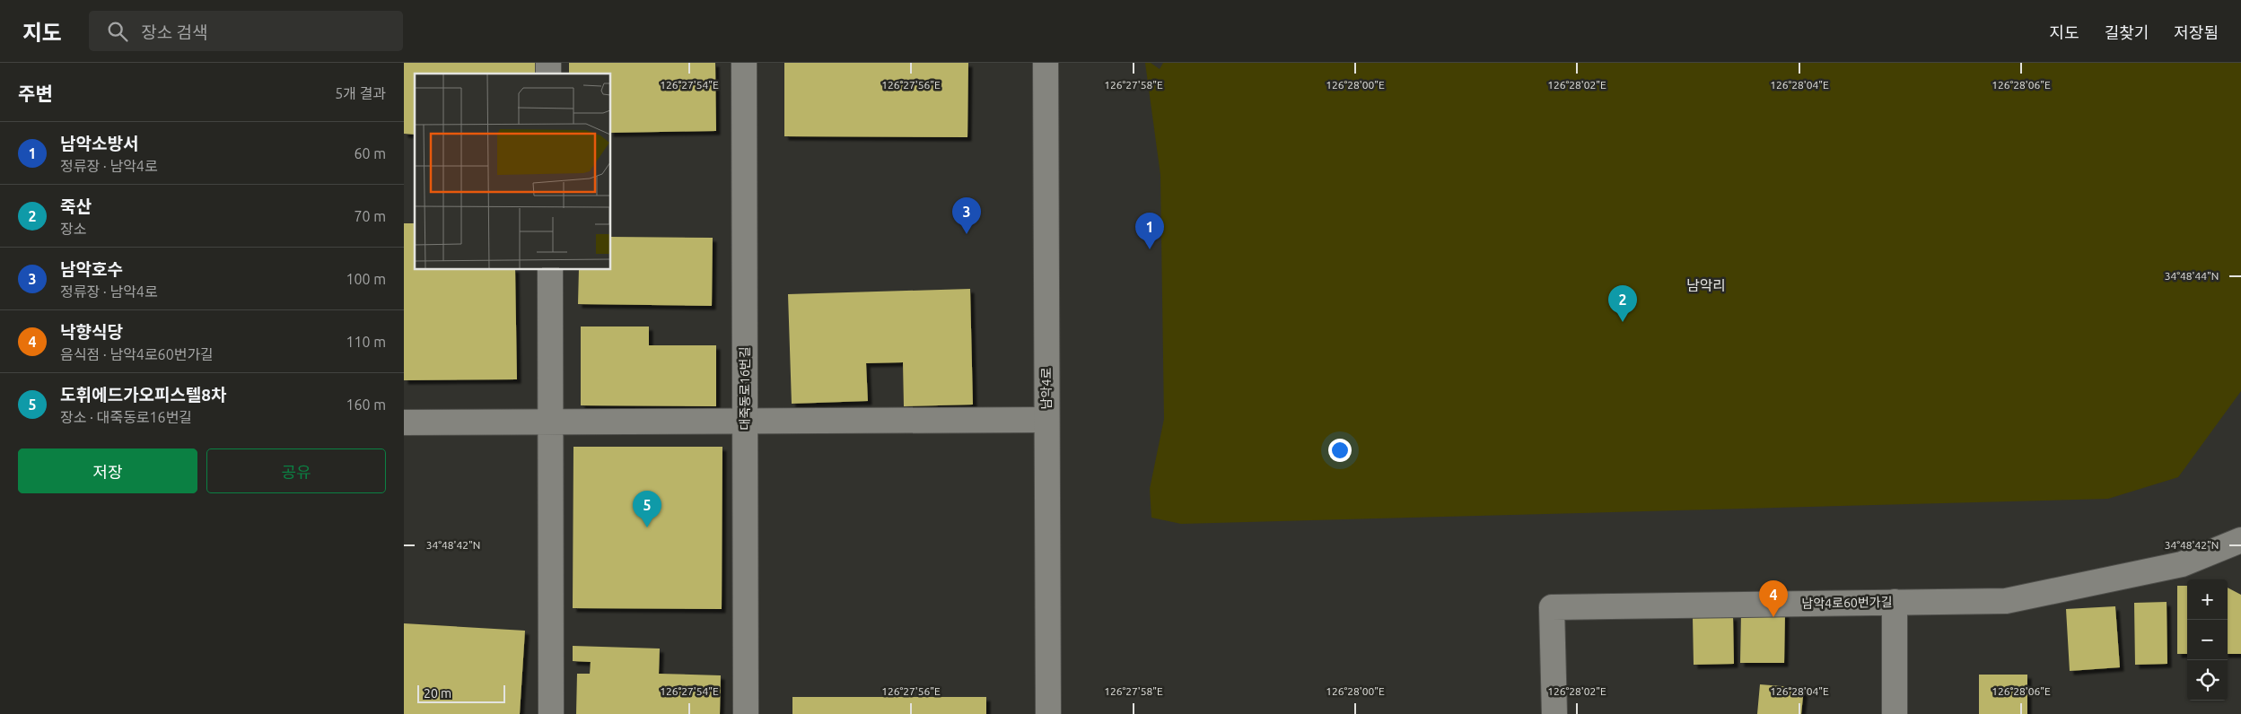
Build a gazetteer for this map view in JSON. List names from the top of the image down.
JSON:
{
  "streets": {
    "street": ["대죽동로16번길", "남악4로", "남악4로60번가길"]
  },
  "districts": ["남악리"],
  "scale_bar": "20 m",
  "page": {
    "header": "지도",
    "search": "장소 검색",
    "nav": ["지도", "길찾기", "저장됨"],
    "heading": ["주변", "5개 결과"],
    "list": [
      {
        "mark": "1",
        "name": "남악소방서",
        "note": "정류장 · 남악4로",
        "value": "60 m"
      },
      {
        "mark": "2",
        "name": "죽산",
        "note": "장소",
        "value": "70 m"
      },
      {
        "mark": "3",
        "name": "남악호수",
        "note": "정류장 · 남악4로",
        "value": "100 m"
      },
      {
        "mark": "4",
        "name": "낙향식당",
        "note": "음식점 · 남악4로60번가길",
        "value": "110 m"
      },
      {
        "mark": "5",
        "name": "도휘에드가오피스텔8차",
        "note": "장소 · 대죽동로16번길",
        "value": "160 m"
      }
    ],
    "pins": [
      "3",
      "1",
      "2",
      "5",
      "4"
    ],
    "buttons": ["저장", "공유"],
    "map_buttons": ["+", "−"],
    "scale": "20 m"
  },
  "coordinates": [
    "126°27'54\"E",
    "126°27'56\"E",
    "126°27'58\"E",
    "126°28'00\"E",
    "126°28'02\"E",
    "126°28'04\"E",
    "126°28'06\"E",
    "34°48'44\"N",
    "34°48'42\"N"
  ]
}
